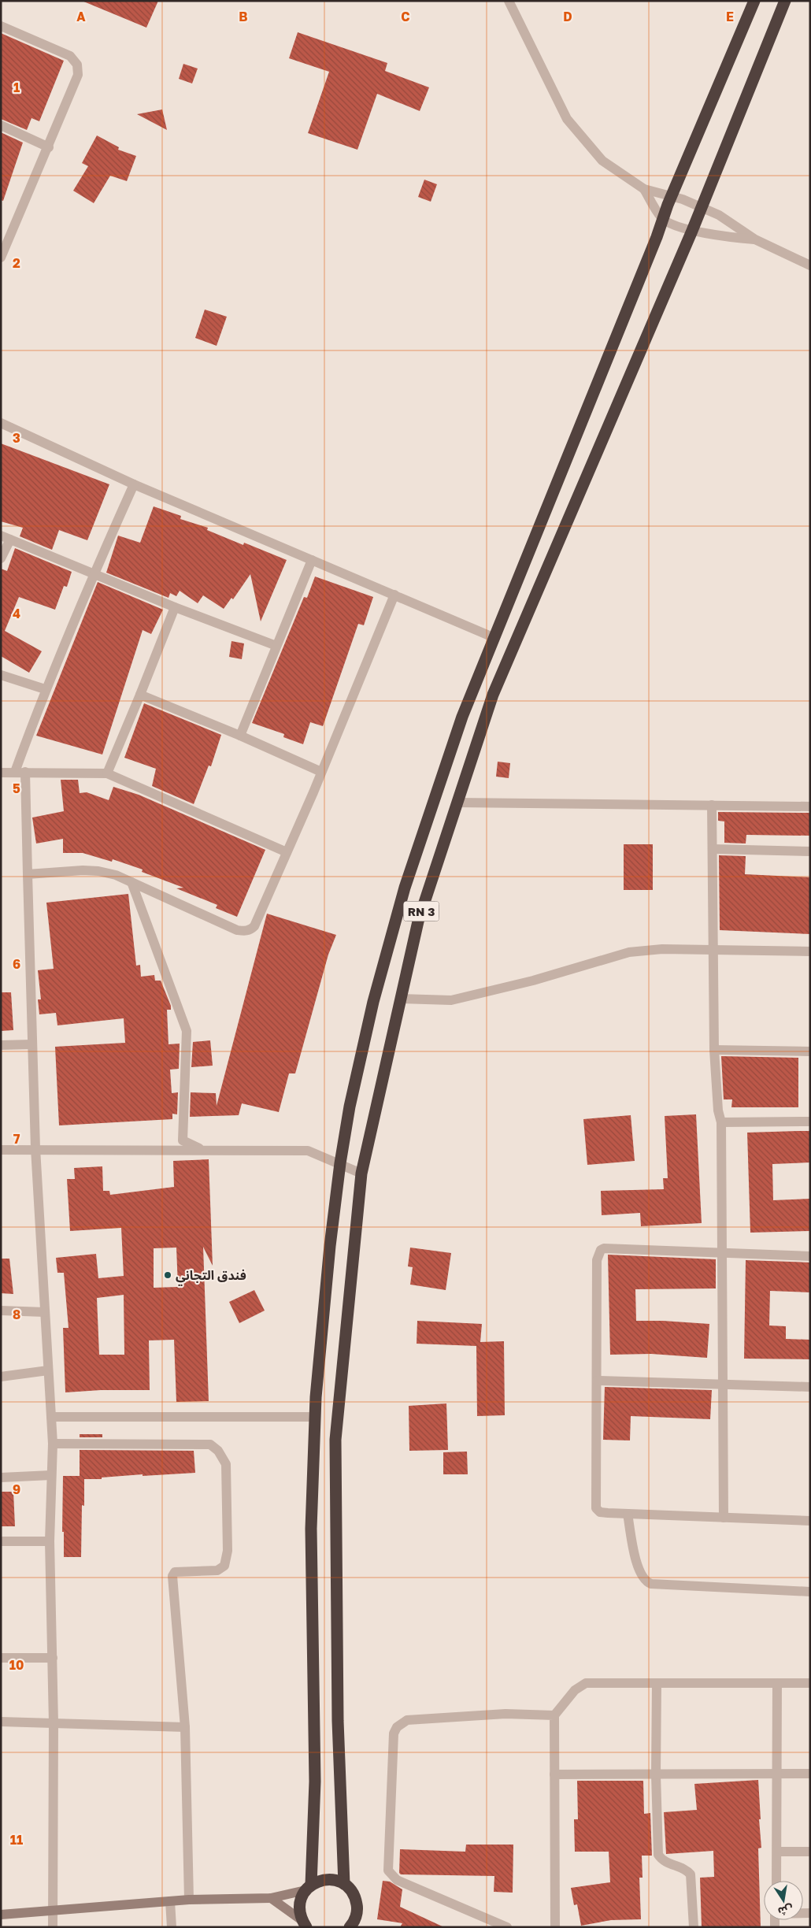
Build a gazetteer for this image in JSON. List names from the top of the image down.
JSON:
{
  "streets": {
    "highway": ["RN 3"]
  },
  "places": ["فندق التجاني"],
  "north": "bottom",
  "grid": {
    "columns": [
      "A",
      "B",
      "C",
      "D",
      "E"
    ],
    "rows": [
      "1",
      "2",
      "3",
      "4",
      "5",
      "6",
      "7",
      "8",
      "9",
      "10",
      "11"
    ]
  }
}
